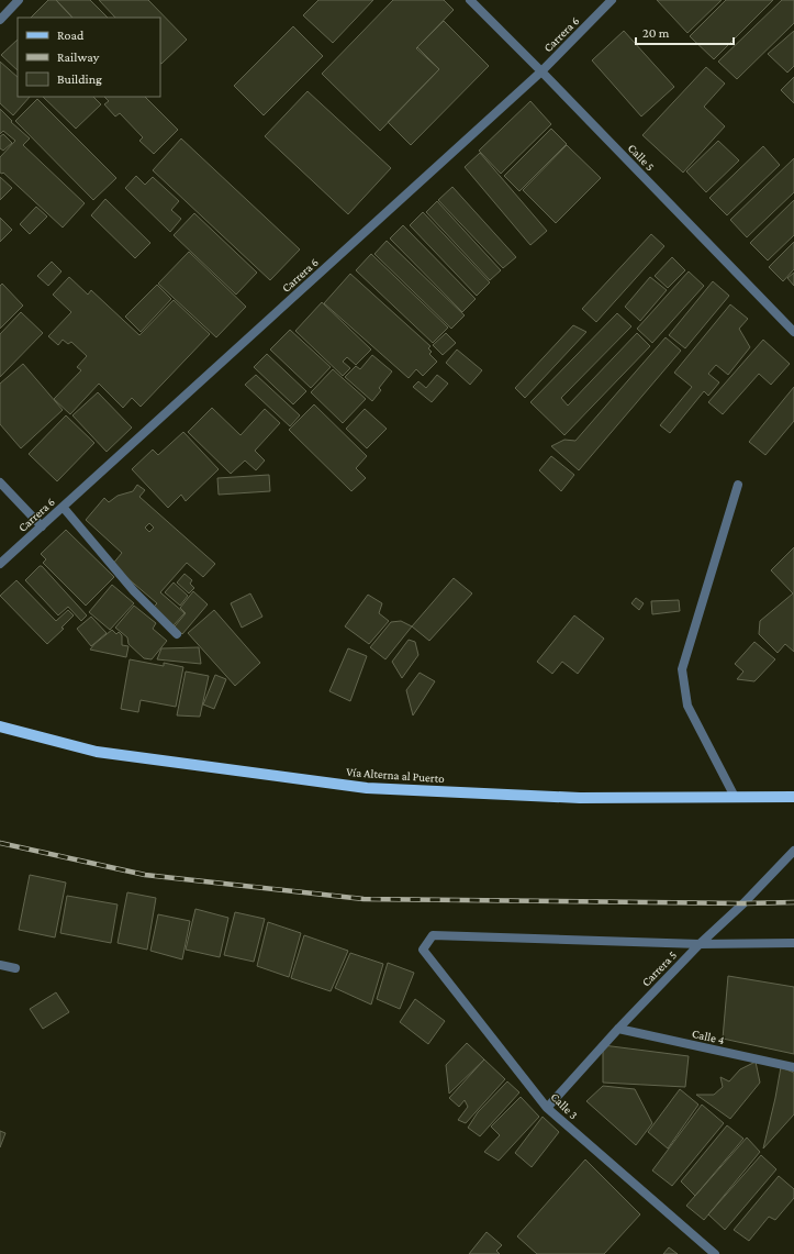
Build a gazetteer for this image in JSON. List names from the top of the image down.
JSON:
{
  "streets": {
    "main road": ["Vía Alterna al Puerto"],
    "street": [
      "Carrera 6",
      "Calle 5",
      "Carrera 5",
      "Calle 4",
      "Calle 3"
    ]
  },
  "crossings": [
    ["Carrera 6", "Calle 5"],
    ["Carrera 5", "Calle 4"],
    ["Carrera 5", "Calle 3"]
  ],
  "legend": ["Road", "Railway", "Building"],
  "scale_bar": "20 m"
}
